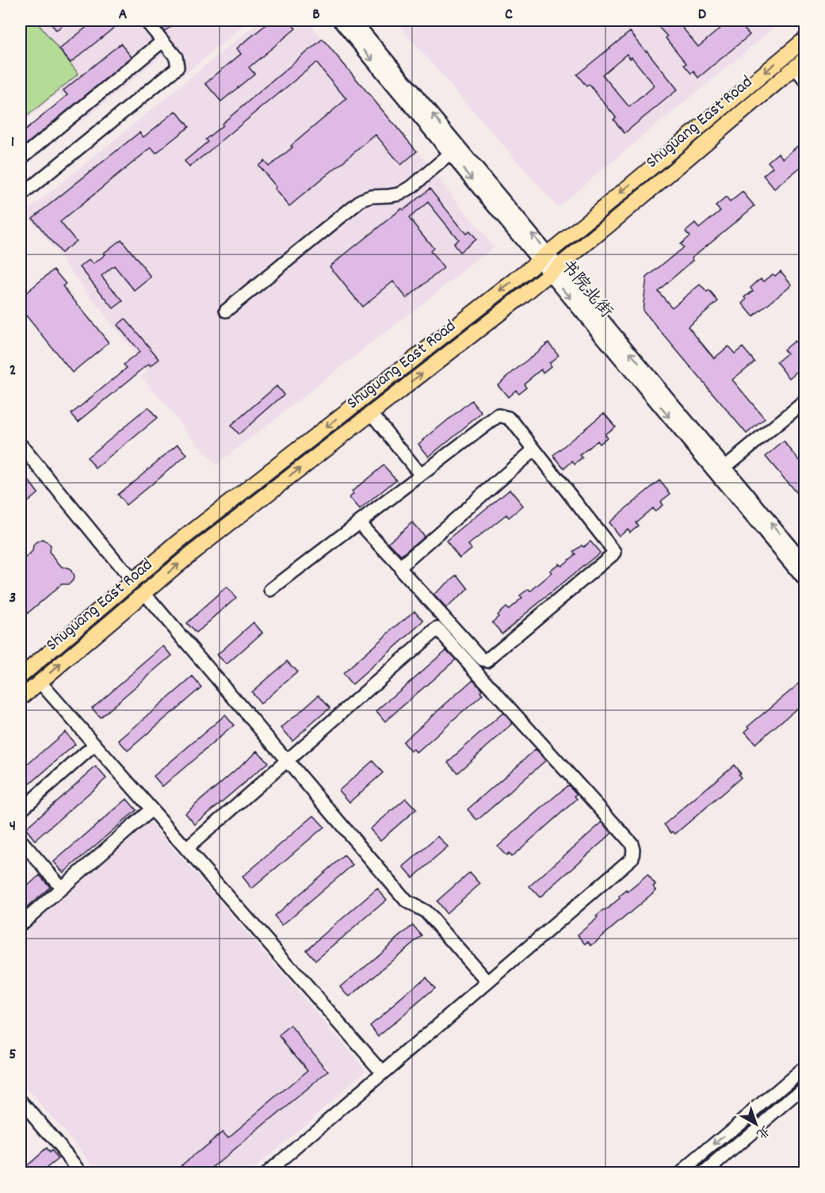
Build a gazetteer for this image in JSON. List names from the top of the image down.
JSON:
{
  "streets": {
    "main road": ["Shuguang East Road"],
    "street": ["书院北街"]
  },
  "crossings": [
    ["Shuguang East Road", "书院北街"]
  ],
  "north": "bottom right",
  "grid": {
    "columns": [
      "A",
      "B",
      "C",
      "D"
    ],
    "rows": [
      "1",
      "2",
      "3",
      "4",
      "5"
    ]
  }
}
